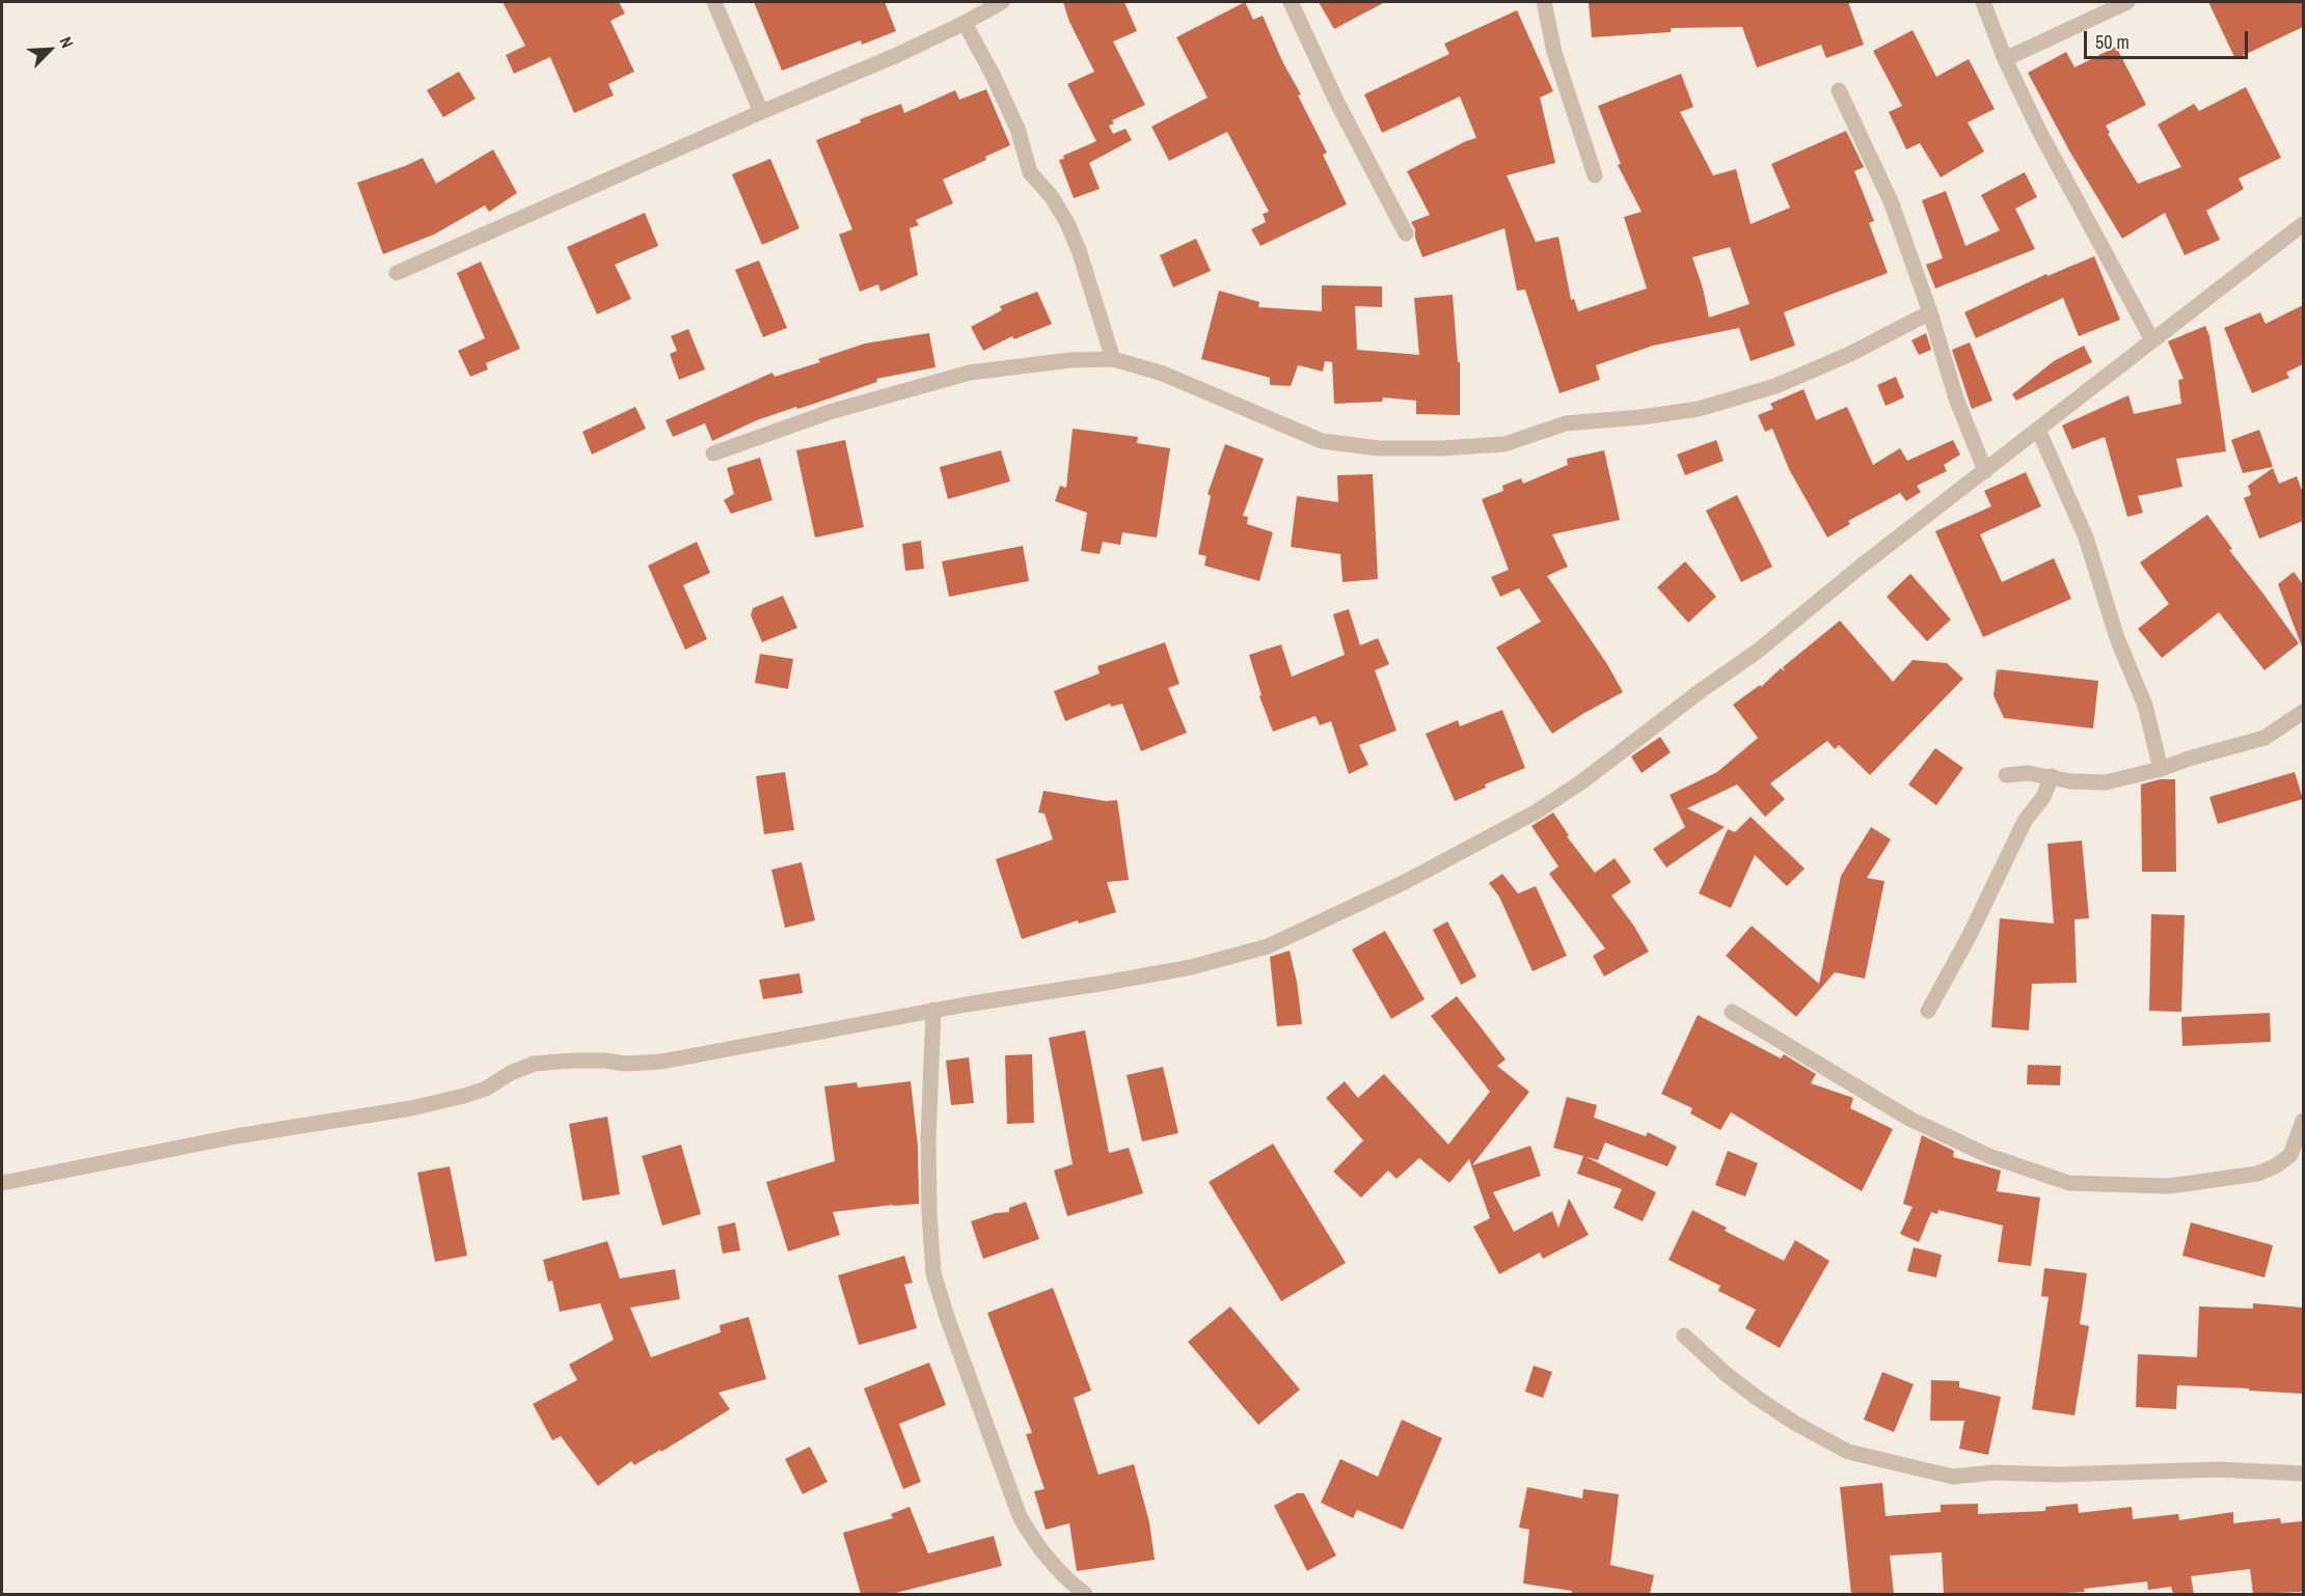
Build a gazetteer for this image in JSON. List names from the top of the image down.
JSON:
{
  "scale_bar": "50 m",
  "north": "top right"
}
